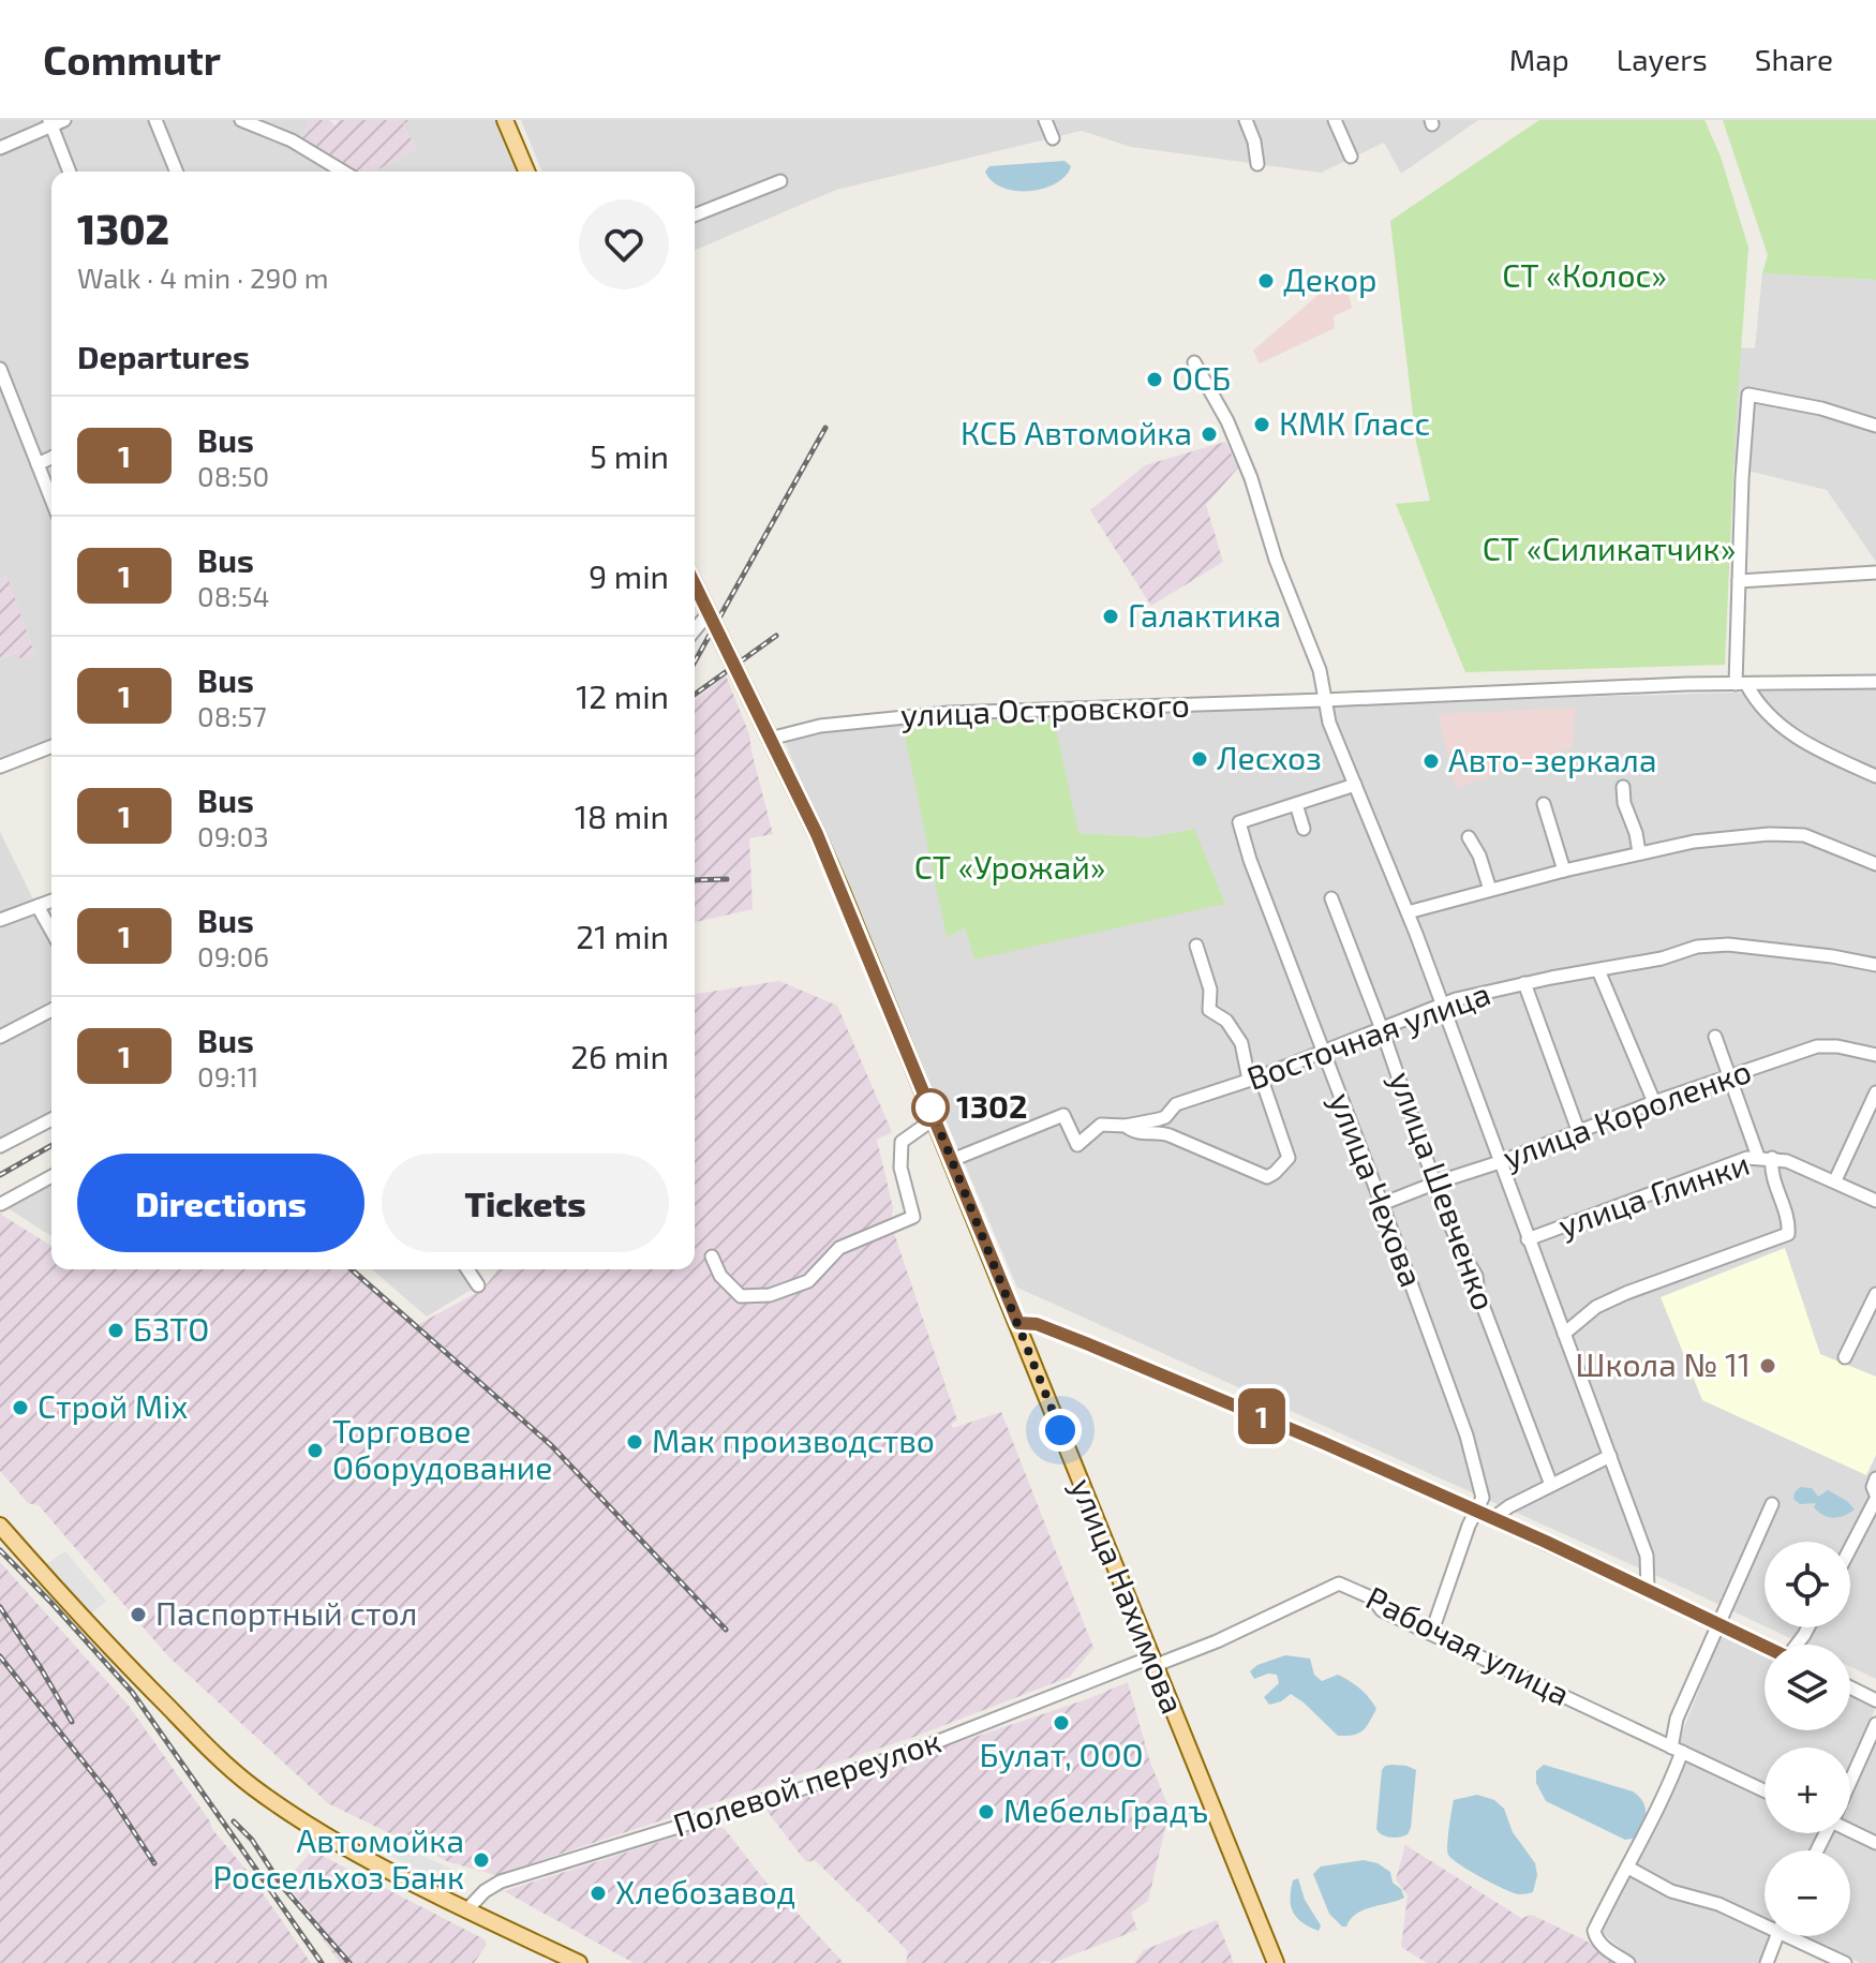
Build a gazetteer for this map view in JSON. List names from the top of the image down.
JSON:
{
  "streets": {
    "main road": ["улица Нахимова"],
    "street": [
      "улица Островского",
      "Восточная улица",
      "улица Короленко",
      "улица Чехова",
      "улица Шевченко",
      "улица Глинки",
      "Рабочая улица",
      "Полевой переулок"
    ]
  },
  "crossings": [
    ["улица Островского", "улица Нахимова"],
    ["Восточная улица", "улица Чехова"],
    ["Восточная улица", "улица Шевченко"],
    ["Восточная улица", "улица Нахимова"],
    ["улица Короленко", "улица Чехова"],
    ["улица Короленко", "улица Шевченко"],
    ["улица Нахимова", "Рабочая улица"],
    ["улица Нахимова", "Полевой переулок"],
    ["Рабочая улица", "Полевой переулок"]
  ],
  "parks": ["СТ «Колос»", "СТ «Силикатчик»", "СТ «Урожай»"],
  "places": [
    "Декор",
    "ОСБ",
    "КМК Гласс",
    "КСБ Автомойка",
    "Галактика",
    "Лесхоз",
    "Авто-зеркала",
    "1302",
    "БЗТО",
    "Школа № 11",
    "Строй Mix",
    "Мак производство",
    "Торговое Оборудование",
    "Паспортный стол",
    "Булат, ООО",
    "МебельГрадъ",
    "Автомойка Россельхоз Банк",
    "Хлебозавод"
  ],
  "lines": ["bus line 1"],
  "page": {
    "header": "Commutr",
    "nav": ["Map", "Layers", "Share"],
    "on_map": "1",
    "heading": [
      ["1302", "Walk · 4 min · 290 m"],
      "Departures"
    ],
    "list": [
      {
        "mark": "1",
        "name": "Bus",
        "note": "08:50",
        "value": "5 min"
      },
      {
        "mark": "1",
        "name": "Bus",
        "note": "08:54",
        "value": "9 min"
      },
      {
        "mark": "1",
        "name": "Bus",
        "note": "08:57",
        "value": "12 min"
      },
      {
        "mark": "1",
        "name": "Bus",
        "note": "09:03",
        "value": "18 min"
      },
      {
        "mark": "1",
        "name": "Bus",
        "note": "09:06",
        "value": "21 min"
      },
      {
        "mark": "1",
        "name": "Bus",
        "note": "09:11",
        "value": "26 min"
      }
    ],
    "buttons": ["Directions", "Tickets"],
    "map_buttons": ["+", "−"]
  }
}
